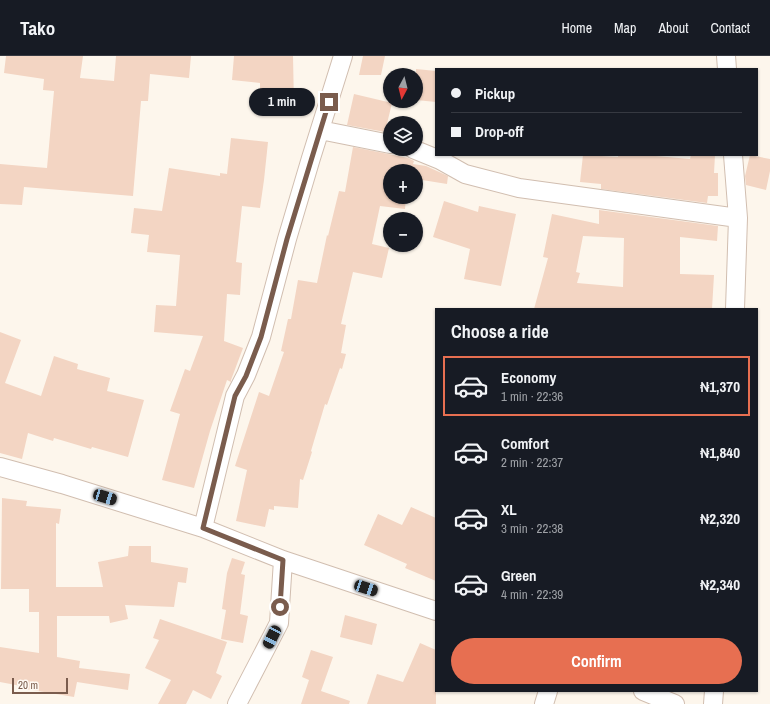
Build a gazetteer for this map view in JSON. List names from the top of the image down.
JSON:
{
  "scale_bar": "20 m",
  "north": "bottom",
  "page": {
    "header": "Tako",
    "nav": [
      "Home",
      "Map",
      "About",
      "Contact"
    ],
    "map_buttons": ["+", "−"],
    "banner": ["Pickup", "Drop-off"],
    "bubble": "1 min",
    "heading": "Choose a ride",
    "list": [
      {
        "name": "Economy",
        "note": "1 min · 22:36",
        "value": "₦1,370"
      },
      {
        "name": "Comfort",
        "note": "2 min · 22:37",
        "value": "₦1,840"
      },
      {
        "name": "XL",
        "note": "3 min · 22:38",
        "value": "₦2,320"
      },
      {
        "name": "Green",
        "note": "4 min · 22:39",
        "value": "₦2,340"
      }
    ],
    "buttons": "Confirm",
    "scale": "20 m"
  }
}
